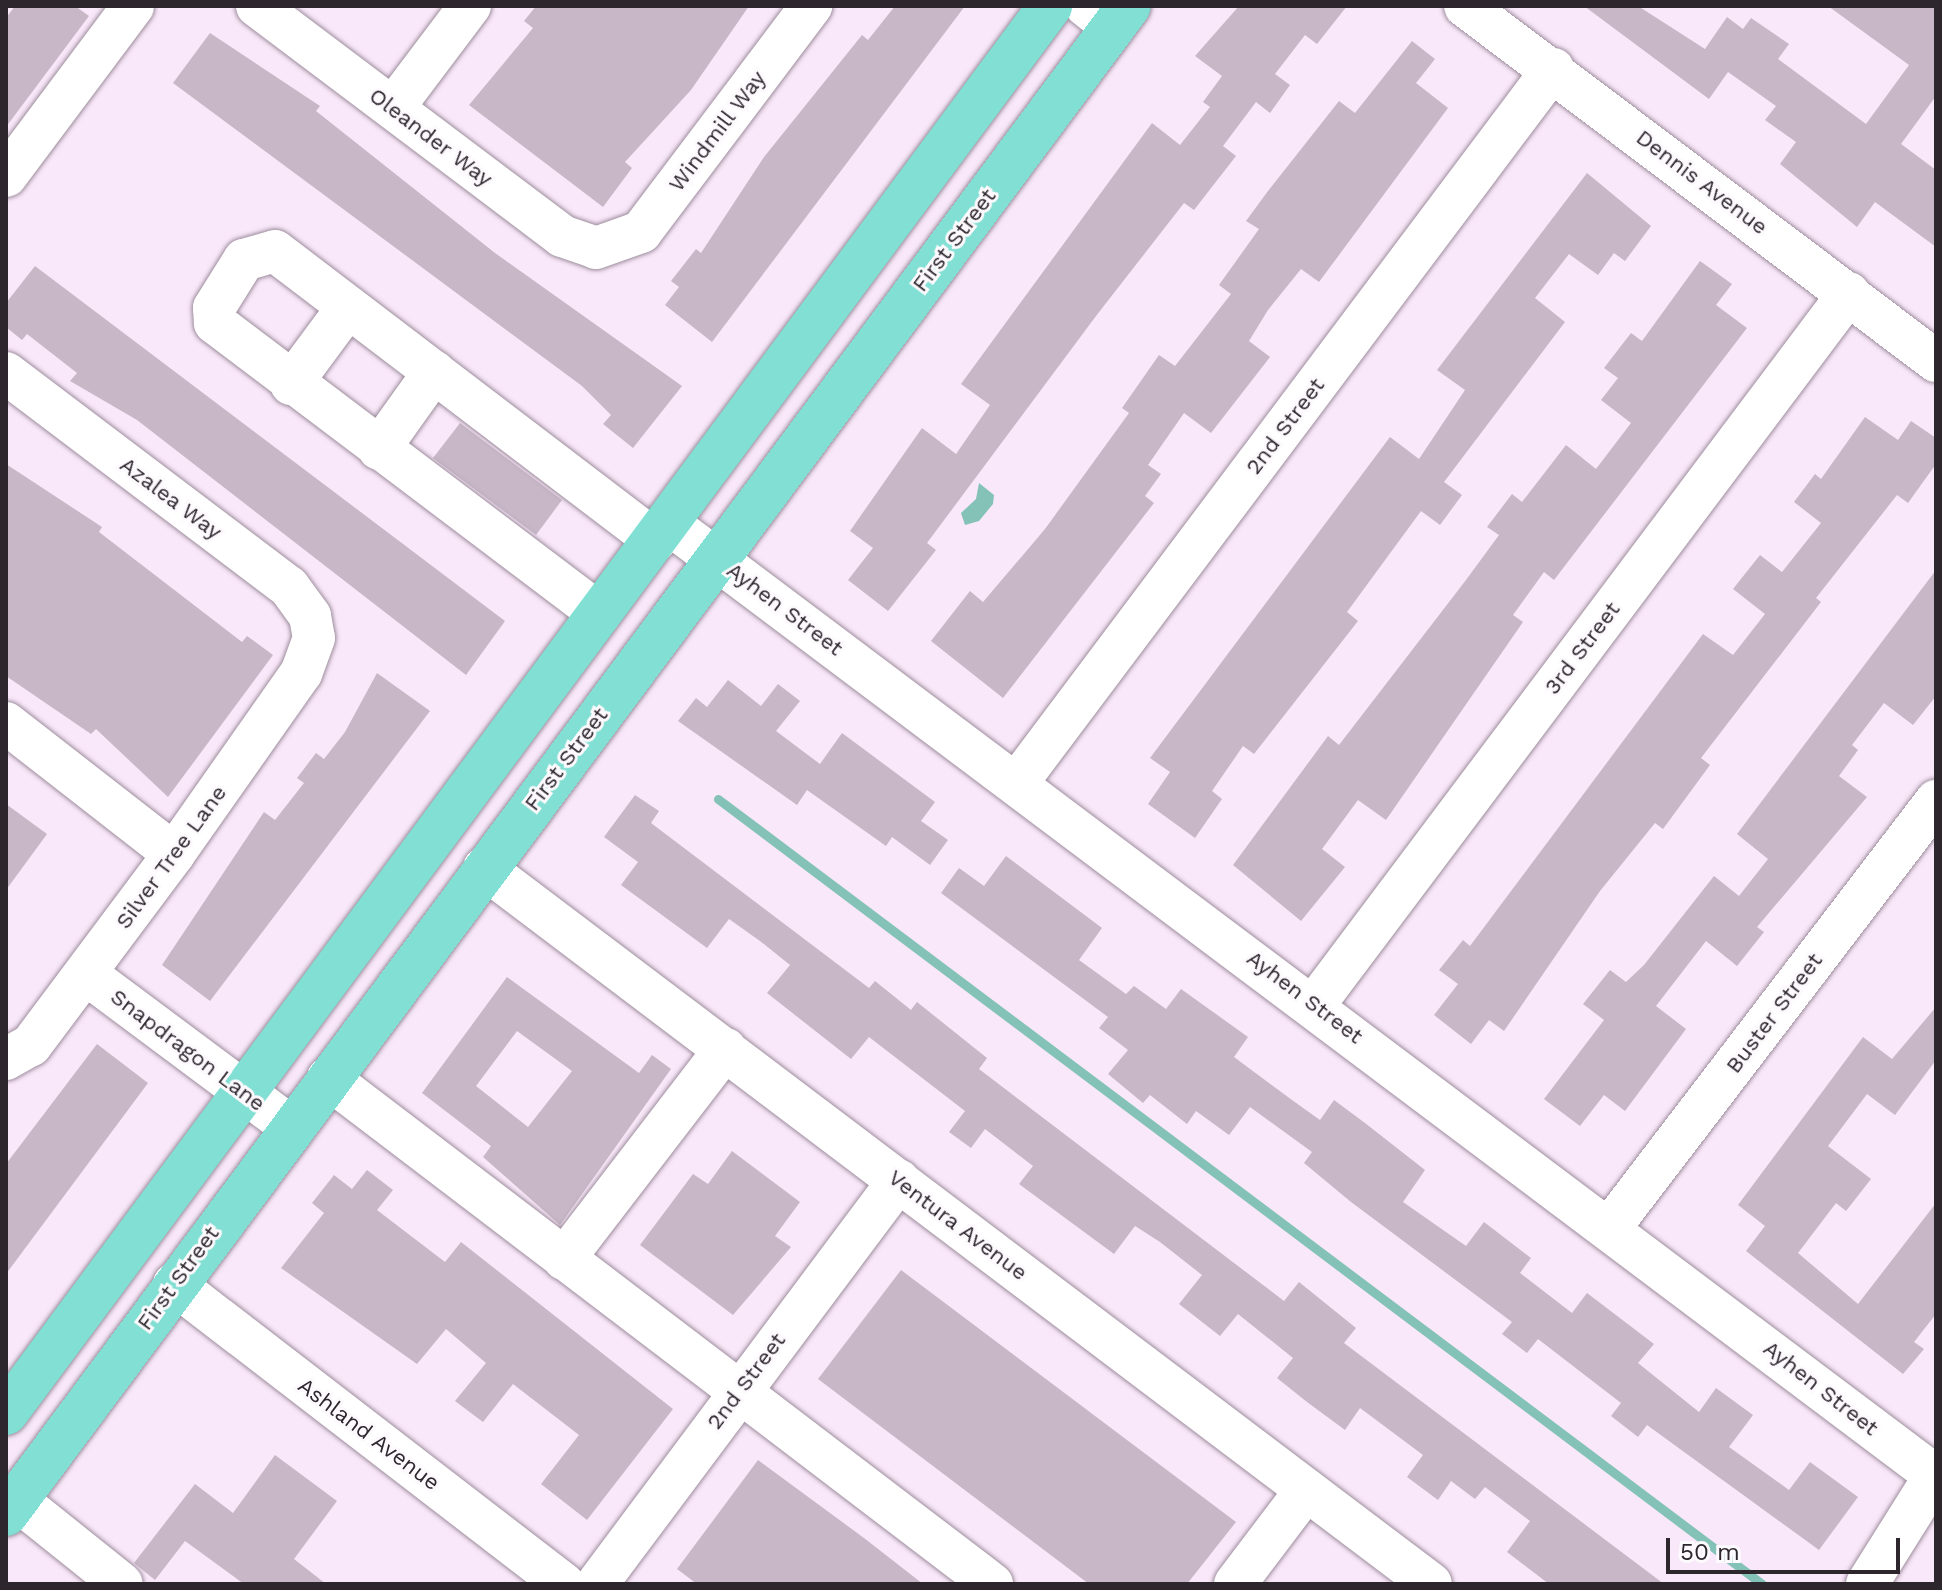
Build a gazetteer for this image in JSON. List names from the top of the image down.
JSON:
{
  "streets": {
    "main road": ["First Street"],
    "street": [
      "Windmill Way",
      "Oleander Way",
      "Dennis Avenue",
      "2nd Street",
      "Azalea Way",
      "Ayhen Street",
      "3rd Street",
      "Silver Tree Lane",
      "Buster Street",
      "Snapdragon Lane",
      "Ventura Avenue",
      "Ashland Avenue"
    ]
  },
  "crossings": [
    ["Windmill Way", "Oleander Way"],
    ["Dennis Avenue", "2nd Street"],
    ["Dennis Avenue", "3rd Street"],
    ["First Street", "Ayhen Street"],
    ["First Street", "Snapdragon Lane"],
    ["First Street", "Ventura Avenue"],
    ["First Street", "Ashland Avenue"],
    ["2nd Street", "Ayhen Street"],
    ["2nd Street", "Ventura Avenue"],
    ["Azalea Way", "Silver Tree Lane"],
    ["Ayhen Street", "3rd Street"],
    ["Ayhen Street", "Buster Street"],
    ["Silver Tree Lane", "Snapdragon Lane"]
  ],
  "scale_bar": "50 m"
}
